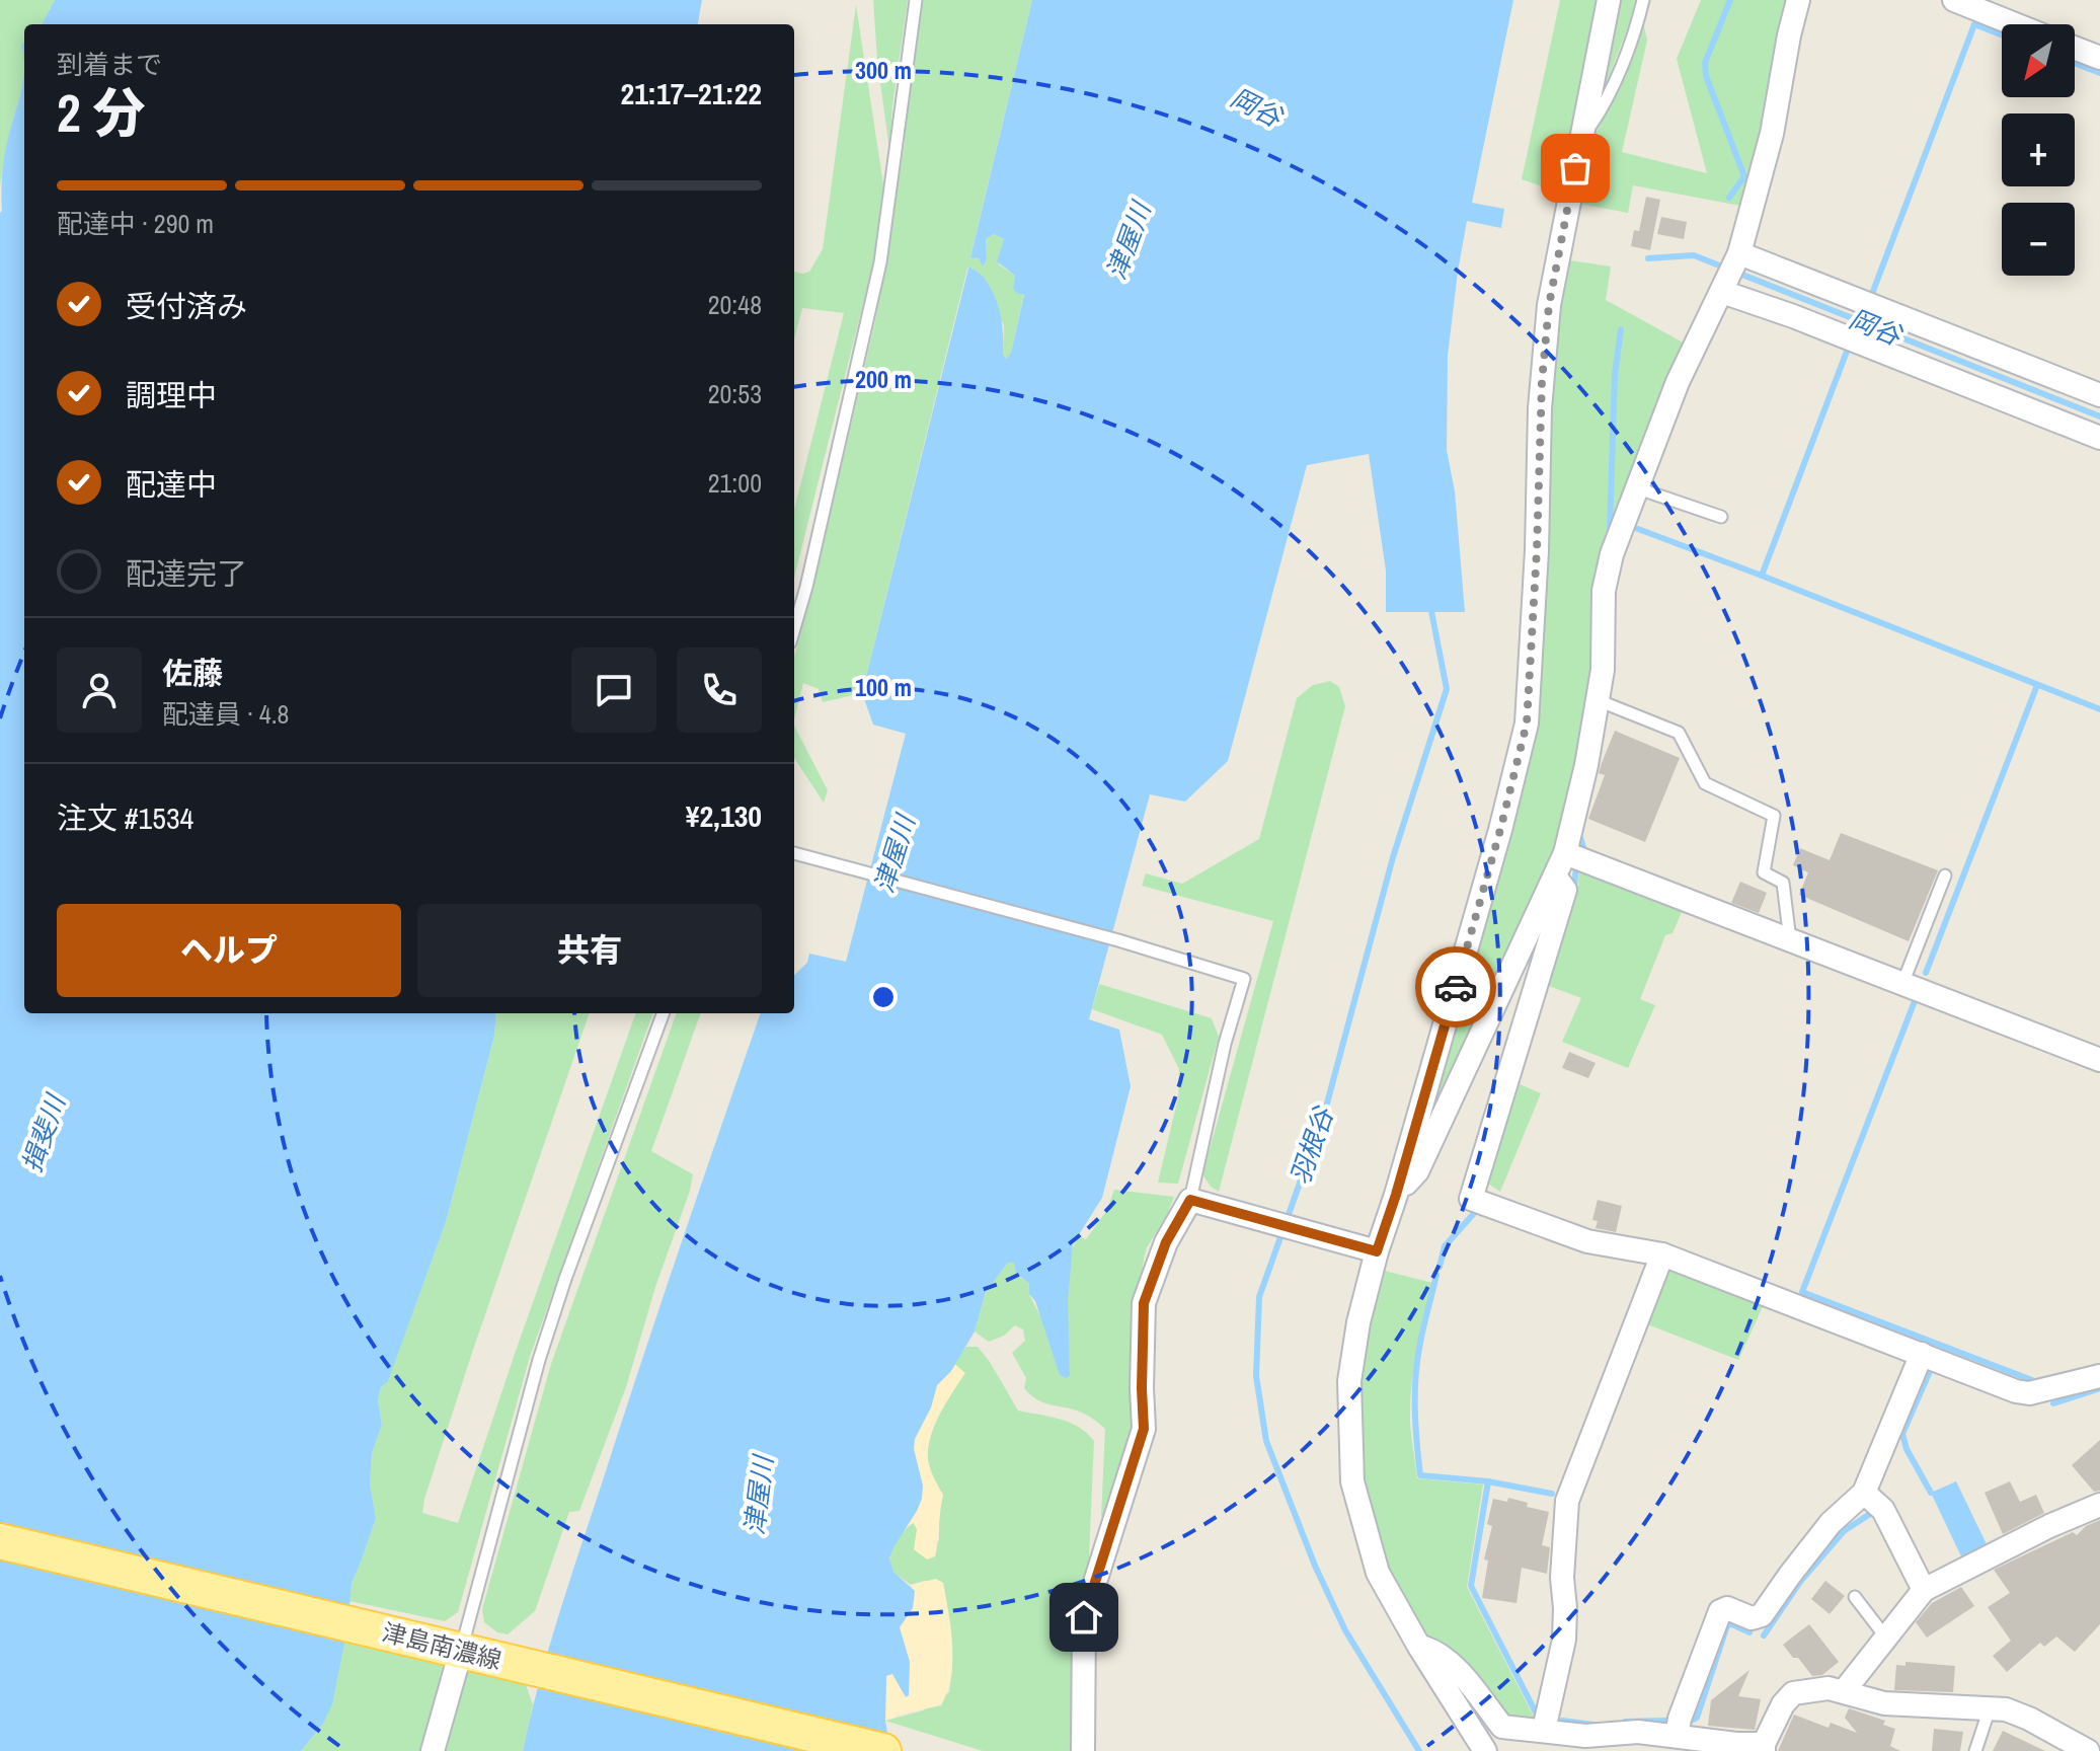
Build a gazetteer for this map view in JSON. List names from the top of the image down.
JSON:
{
  "streets": {
    "main road": ["津島南濃線"]
  },
  "water": [
    "岡谷",
    "津屋川",
    "揖斐川",
    "羽根谷"
  ],
  "north": "bottom left",
  "page": {
    "map_buttons": ["+", "−"],
    "heading": ["2 分", "到着まで", "21:17–21:22"],
    "panel": [
      "佐藤",
      "配達員 · 4.8",
      "注文 #1534",
      "¥2,130"
    ],
    "bar": "配達中 · 290 m",
    "list": [
      ["受付済み", "20:48"],
      ["調理中", "20:53"],
      ["配達中", "21:00"],
      "配達完了"
    ],
    "buttons": ["ヘルプ", "共有"]
  },
  "rings": ["300 m", "200 m", "100 m"]
}
